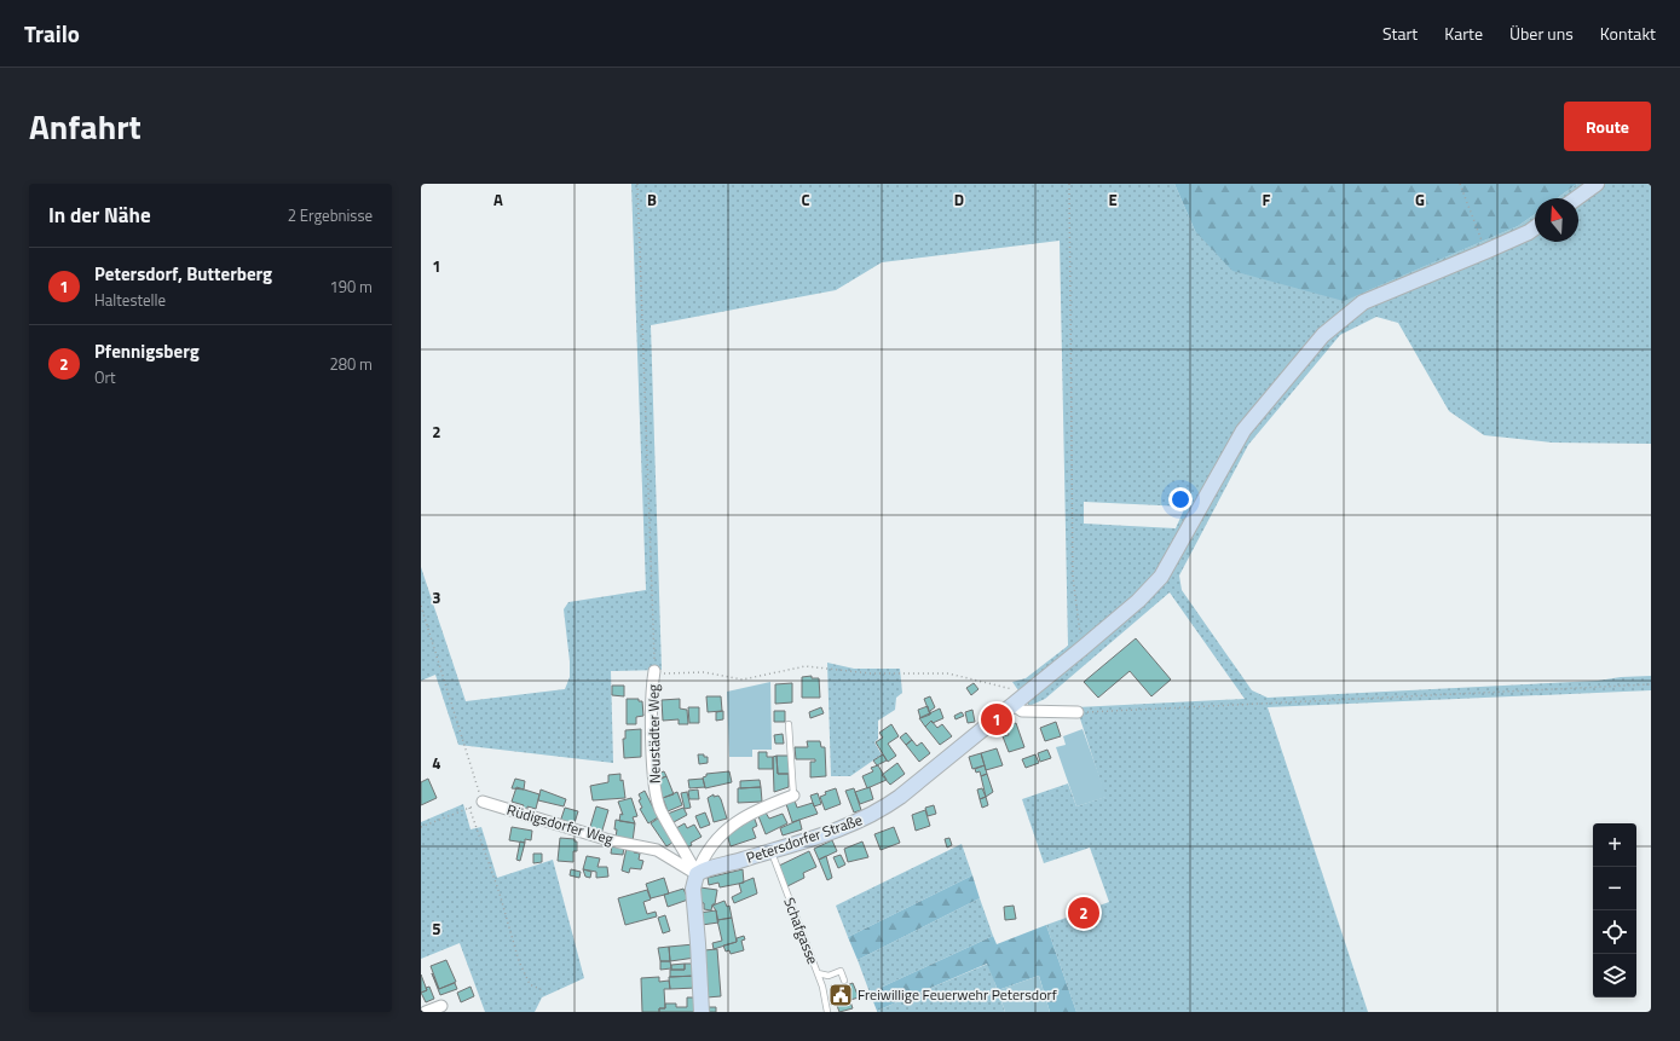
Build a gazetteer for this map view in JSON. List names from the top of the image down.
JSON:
{
  "streets": {
    "main road": ["Petersdorfer Straße"],
    "street": ["Neustädter Weg", "Rüdigsdorfer Weg"],
    "lane": ["Schafgasse"]
  },
  "crossings": [
    ["Neustädter Weg", "Rüdigsdorfer Weg"],
    ["Neustädter Weg", "Petersdorfer Straße"],
    ["Rüdigsdorfer Weg", "Petersdorfer Straße"],
    ["Petersdorfer Straße", "Schafgasse"]
  ],
  "places": {
    "public building": ["Freiwillige Feuerwehr Petersdorf"]
  },
  "north": "top",
  "page": {
    "header": "Trailo",
    "nav": [
      "Start",
      "Karte",
      "Über uns",
      "Kontakt"
    ],
    "title": "Anfahrt",
    "buttons": "Route",
    "heading": ["In der Nähe", "2 Ergebnisse"],
    "list": [
      {
        "mark": "1",
        "name": "Petersdorf, Butterberg",
        "note": "Haltestelle",
        "value": "190 m"
      },
      {
        "mark": "2",
        "name": "Pfennigsberg",
        "note": "Ort",
        "value": "280 m"
      }
    ],
    "pins": ["1", "2"],
    "map_buttons": ["+", "−"]
  },
  "grid": {
    "columns": [
      "A",
      "B",
      "C",
      "D",
      "E",
      "F",
      "G"
    ],
    "rows": [
      "1",
      "2",
      "3",
      "4",
      "5"
    ]
  }
}
